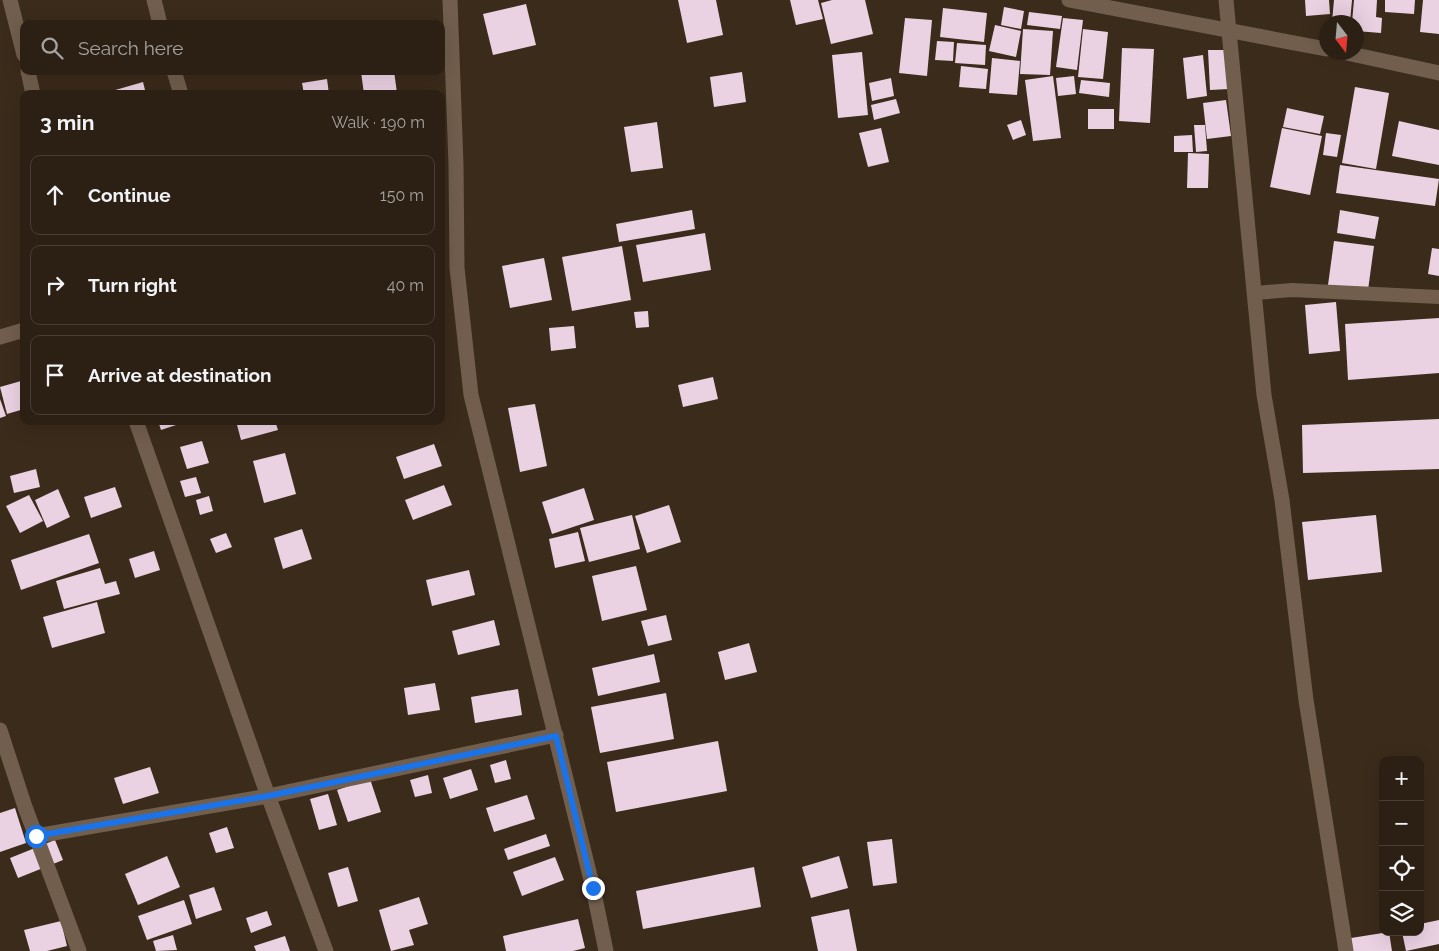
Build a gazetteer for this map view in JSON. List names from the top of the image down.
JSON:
{
  "north": "bottom",
  "page": {
    "search": "Search here",
    "heading": ["3 min", "Walk · 190 m"],
    "list": [
      ["Continue", "150 m"],
      ["Turn right", "40 m"],
      "Arrive at destination"
    ],
    "map_buttons": ["+", "−"]
  }
}
